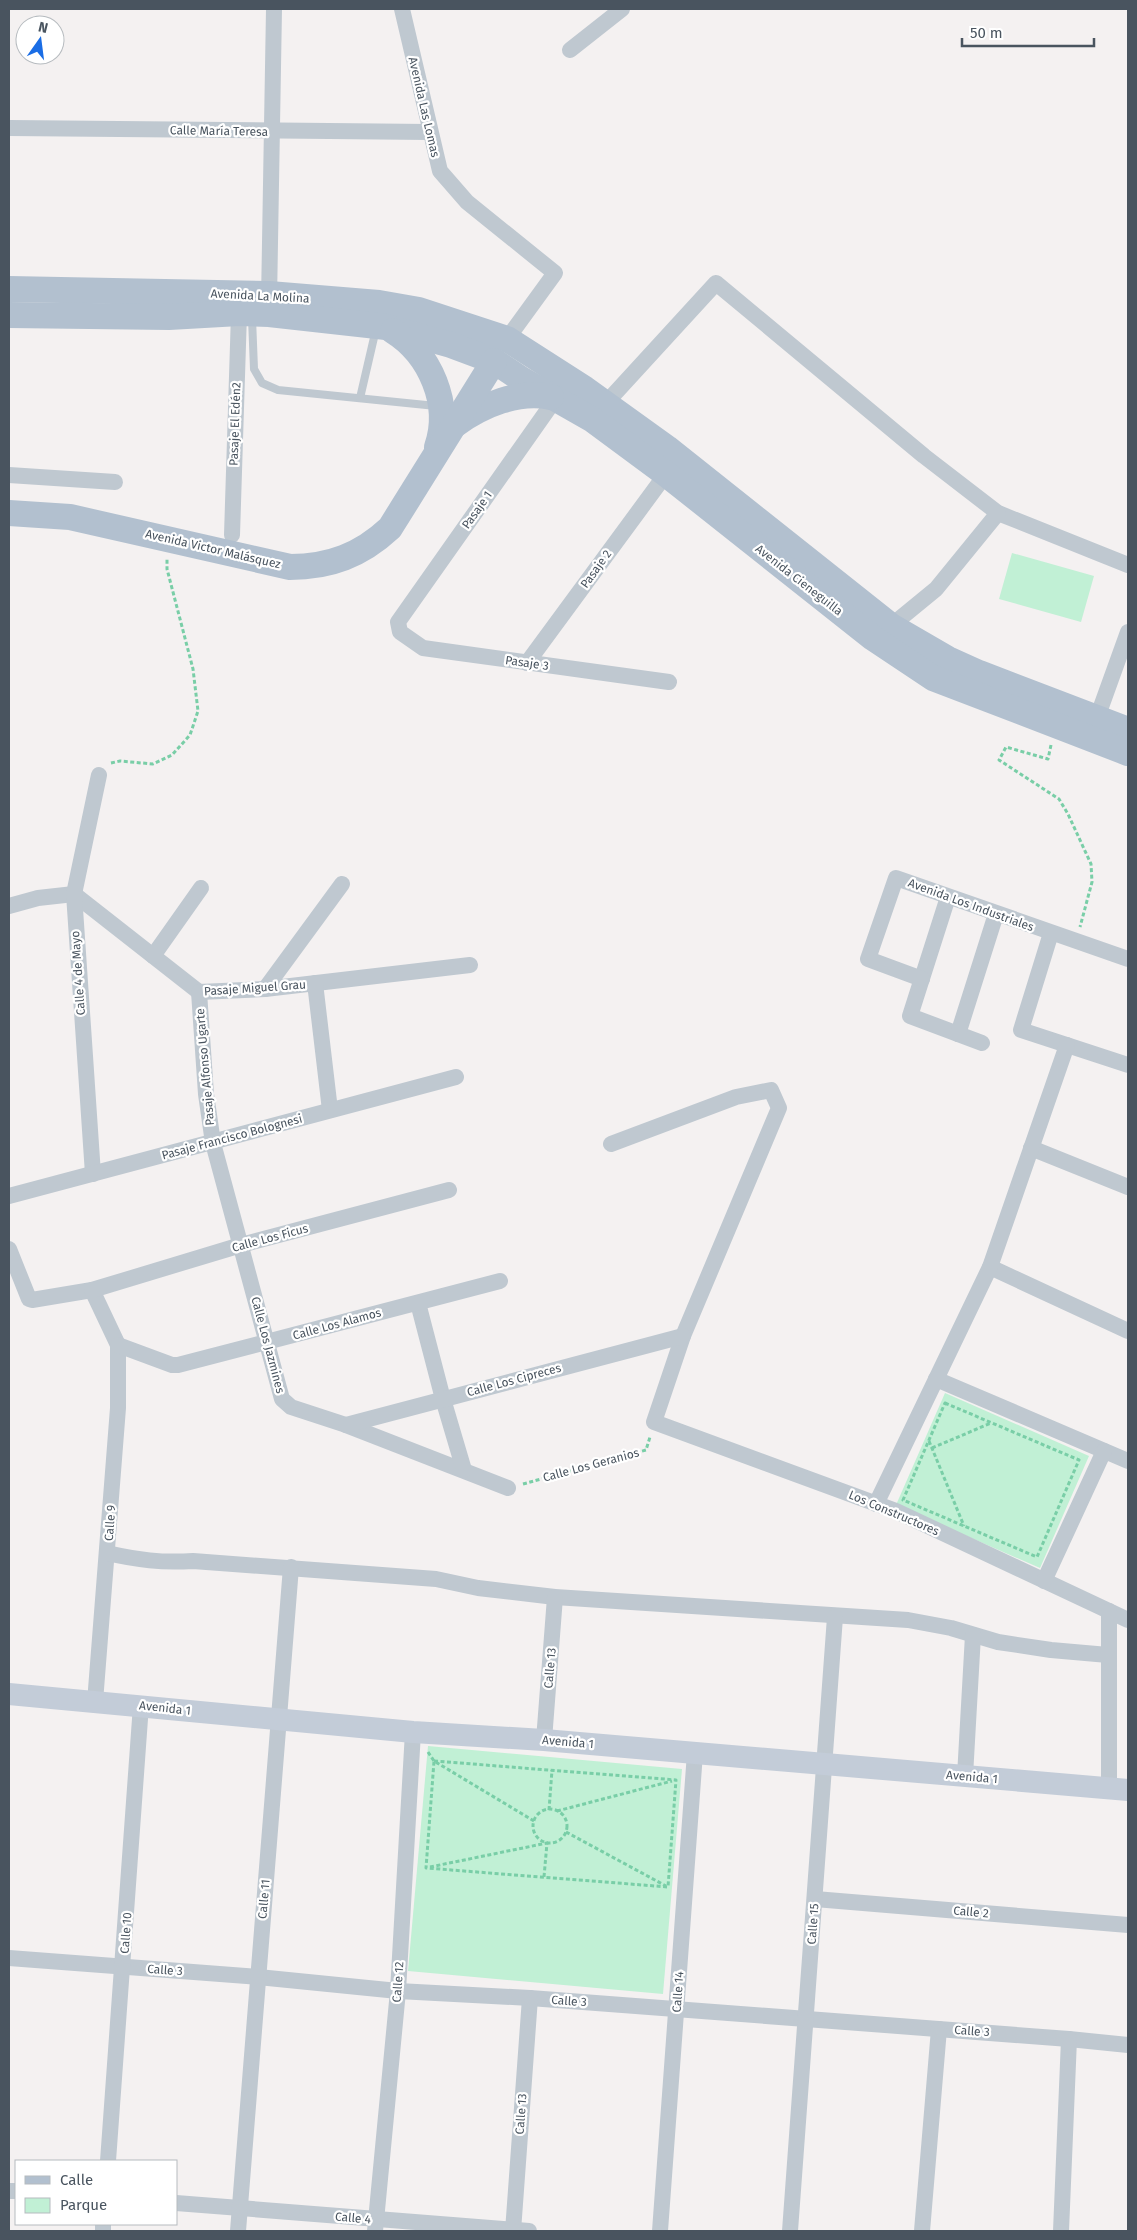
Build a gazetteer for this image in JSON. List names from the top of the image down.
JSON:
{
  "streets": {
    "main road": ["Avenida La Molina", "Avenida Victor Malásquez", "Avenida Cieneguilla"],
    "street": [
      "Avenida Las Lomas",
      "Calle María Teresa",
      "Pasaje El Edén2",
      "Pasaje 1",
      "Pasaje 2",
      "Pasaje 3",
      "Avenida Los Industriales",
      "Calle 4 de Mayo",
      "Pasaje Miguel Grau",
      "Pasaje Alfonso Ugarte",
      "Pasaje Francisco Bolognesi",
      "Calle Los Ficus",
      "Calle Los Alamos",
      "Calle Los Jazmines",
      "Calle Los Cipreces",
      "Los Constructores",
      "Calle 9",
      "Calle 13",
      "Avenida 1",
      "Calle 11",
      "Calle 2",
      "Calle 15",
      "Calle 10",
      "Calle 3",
      "Calle 12",
      "Calle 14",
      "Calle 4"
    ],
    "path": ["Calle Los Geranios"]
  },
  "crossings": [
    ["Avenida Las Lomas", "Calle María Teresa"],
    ["Avenida Las Lomas", "Avenida La Molina"],
    ["Avenida Las Lomas", "Avenida Cieneguilla"],
    ["Calle María Teresa", "Pasaje El Edén2"],
    ["Avenida La Molina", "Pasaje El Edén2"],
    ["Avenida La Molina", "Avenida Victor Malásquez"],
    ["Avenida La Molina", "Avenida Cieneguilla"],
    ["Pasaje 1", "Avenida Cieneguilla"],
    ["Pasaje 1", "Pasaje 3"],
    ["Avenida Victor Malásquez", "Avenida Cieneguilla"],
    ["Pasaje 2", "Avenida Cieneguilla"],
    ["Pasaje 2", "Pasaje 3"],
    ["Calle 4 de Mayo", "Pasaje Miguel Grau"],
    ["Calle 4 de Mayo", "Pasaje Francisco Bolognesi"],
    ["Pasaje Miguel Grau", "Pasaje Alfonso Ugarte"],
    ["Pasaje Alfonso Ugarte", "Pasaje Francisco Bolognesi"],
    ["Pasaje Alfonso Ugarte", "Calle Los Jazmines"],
    ["Pasaje Francisco Bolognesi", "Calle Los Jazmines"],
    ["Calle Los Ficus", "Calle Los Jazmines"],
    ["Calle Los Alamos", "Calle Los Jazmines"],
    ["Calle Los Alamos", "Calle 9"],
    ["Calle Los Jazmines", "Calle Los Cipreces"],
    ["Calle Los Jazmines", "Calle Los Geranios"],
    ["Calle Los Geranios", "Los Constructores"],
    ["Calle 9", "Avenida 1"],
    ["Calle 13", "Avenida 1"],
    ["Calle 13", "Calle 3"],
    ["Calle 13", "Calle 4"],
    ["Avenida 1", "Calle 11"],
    ["Avenida 1", "Calle 15"],
    ["Avenida 1", "Calle 10"],
    ["Avenida 1", "Calle 12"],
    ["Avenida 1", "Calle 14"],
    ["Calle 11", "Calle 3"],
    ["Calle 11", "Calle 4"],
    ["Calle 2", "Calle 15"],
    ["Calle 15", "Calle 3"],
    ["Calle 10", "Calle 3"],
    ["Calle 3", "Calle 12"],
    ["Calle 3", "Calle 14"],
    ["Calle 12", "Calle 4"]
  ],
  "legend": ["Calle", "Parque"],
  "scale_bar": "50 m",
  "north": "top"
}
